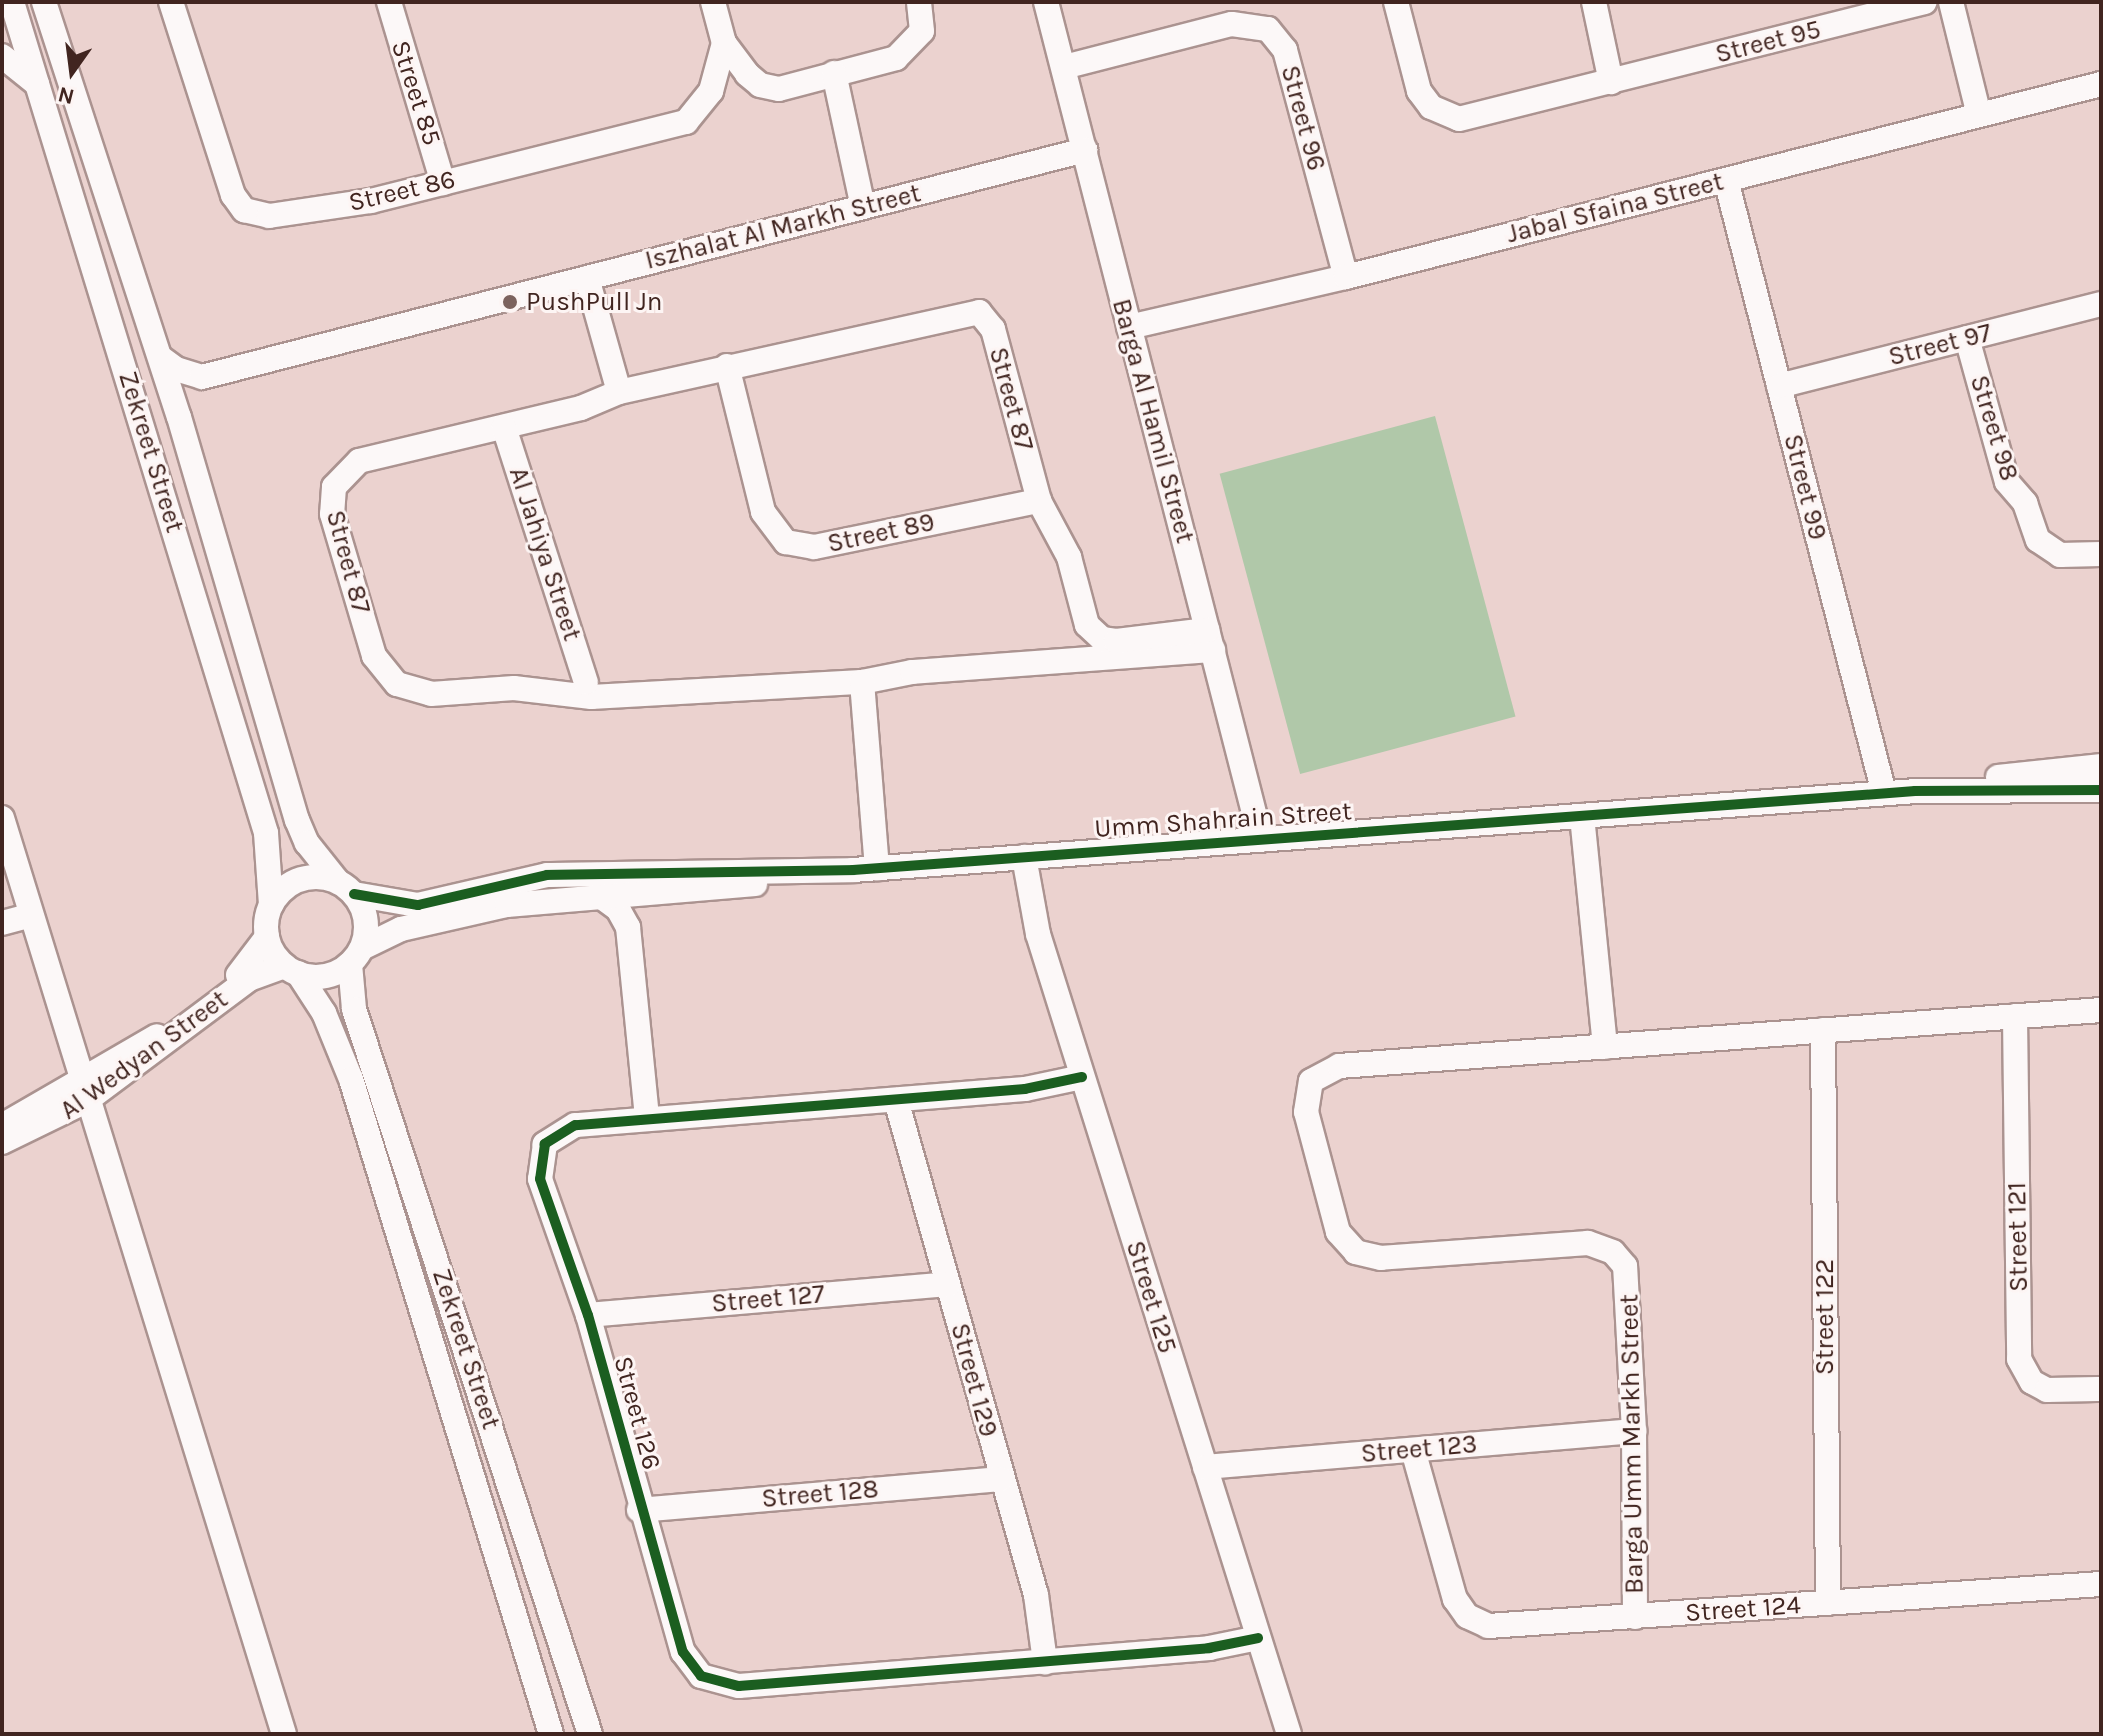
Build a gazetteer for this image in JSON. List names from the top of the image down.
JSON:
{
  "streets": {
    "street": [
      "Street 95",
      "Street 85",
      "Street 96",
      "Street 86",
      "Jabal Sfaina Street",
      "Iszhalat Al Markh Street",
      "Street 97",
      "Street 87",
      "Barga Al Hamil Street",
      "Street 98",
      "Zekreet Street",
      "Street 99",
      "Street 89",
      "Al Jahiya Street",
      "Umm Shahrain Street",
      "Al Wedyan Street",
      "Street 121",
      "Street 125",
      "Street 127",
      "Street 122",
      "Street 129",
      "Street 126",
      "Barga Umm Markh Street",
      "Street 123",
      "Street 128",
      "Street 124"
    ]
  },
  "crossings": [
    ["Street 85", "Street 86"],
    ["Street 96", "Jabal Sfaina Street"],
    ["Street 96", "Barga Al Hamil Street"],
    ["Jabal Sfaina Street", "Barga Al Hamil Street"],
    ["Jabal Sfaina Street", "Street 99"],
    ["Iszhalat Al Markh Street", "Barga Al Hamil Street"],
    ["Street 97", "Street 98"],
    ["Street 97", "Street 99"],
    ["Street 87", "Barga Al Hamil Street"],
    ["Street 87", "Street 89"],
    ["Street 87", "Al Jahiya Street"],
    ["Barga Al Hamil Street", "Umm Shahrain Street"],
    ["Zekreet Street", "Umm Shahrain Street"],
    ["Zekreet Street", "Al Wedyan Street"],
    ["Street 99", "Umm Shahrain Street"],
    ["Umm Shahrain Street", "Al Wedyan Street"],
    ["Umm Shahrain Street", "Street 125"],
    ["Street 121", "Barga Umm Markh Street"],
    ["Street 125", "Street 126"],
    ["Street 125", "Street 123"],
    ["Street 127", "Street 129"],
    ["Street 127", "Street 126"],
    ["Street 122", "Barga Umm Markh Street"],
    ["Street 122", "Street 124"],
    ["Street 129", "Street 126"],
    ["Street 129", "Street 128"],
    ["Street 126", "Street 128"],
    ["Barga Umm Markh Street", "Street 123"],
    ["Barga Umm Markh Street", "Street 124"],
    ["Street 123", "Street 124"]
  ],
  "places": ["PushPull Jn"],
  "north": "bottom"
}
